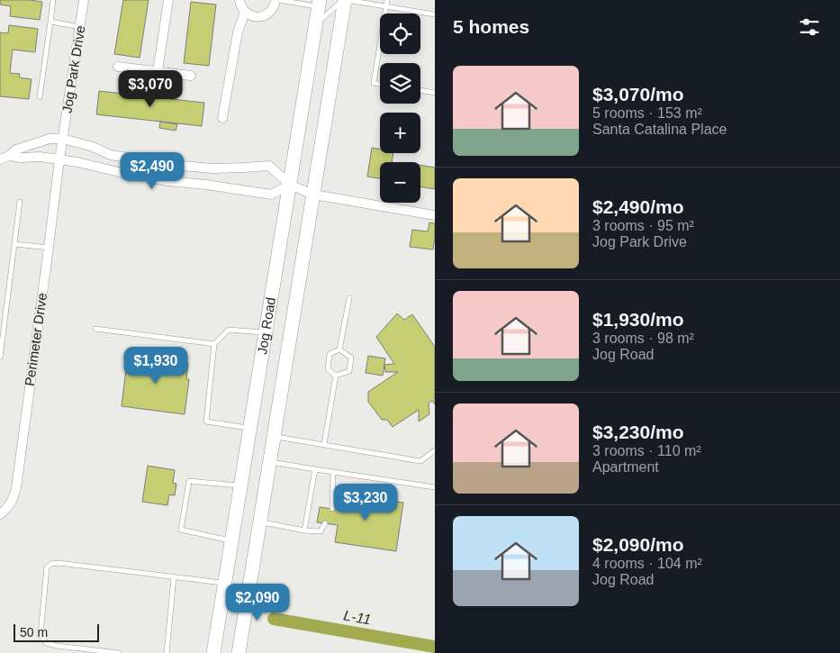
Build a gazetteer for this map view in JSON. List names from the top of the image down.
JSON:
{
  "streets": {
    "main road": ["Jog Road"],
    "street": ["Jog Park Drive", "Perimeter Drive"]
  },
  "crossings": [
    ["Jog Park Drive", "Perimeter Drive"]
  ],
  "water": ["L-11"],
  "scale_bar": "50 m",
  "page": {
    "heading": "5 homes",
    "map_buttons": ["+", "−"],
    "list": [
      {
        "name": "$3,070/mo",
        "note": "5 rooms · 153 m² · Santa Catalina Place"
      },
      {
        "name": "$2,490/mo",
        "note": "3 rooms · 95 m² · Jog Park Drive"
      },
      {
        "name": "$1,930/mo",
        "note": "3 rooms · 98 m² · Jog Road"
      },
      {
        "name": "$3,230/mo",
        "note": "3 rooms · 110 m² · Apartment"
      },
      {
        "name": "$2,090/mo",
        "note": "4 rooms · 104 m² · Jog Road"
      }
    ],
    "price": [
      "$3,070",
      "$2,490",
      "$1,930",
      "$3,230",
      "$2,090"
    ],
    "scale": "50 m"
  }
}
